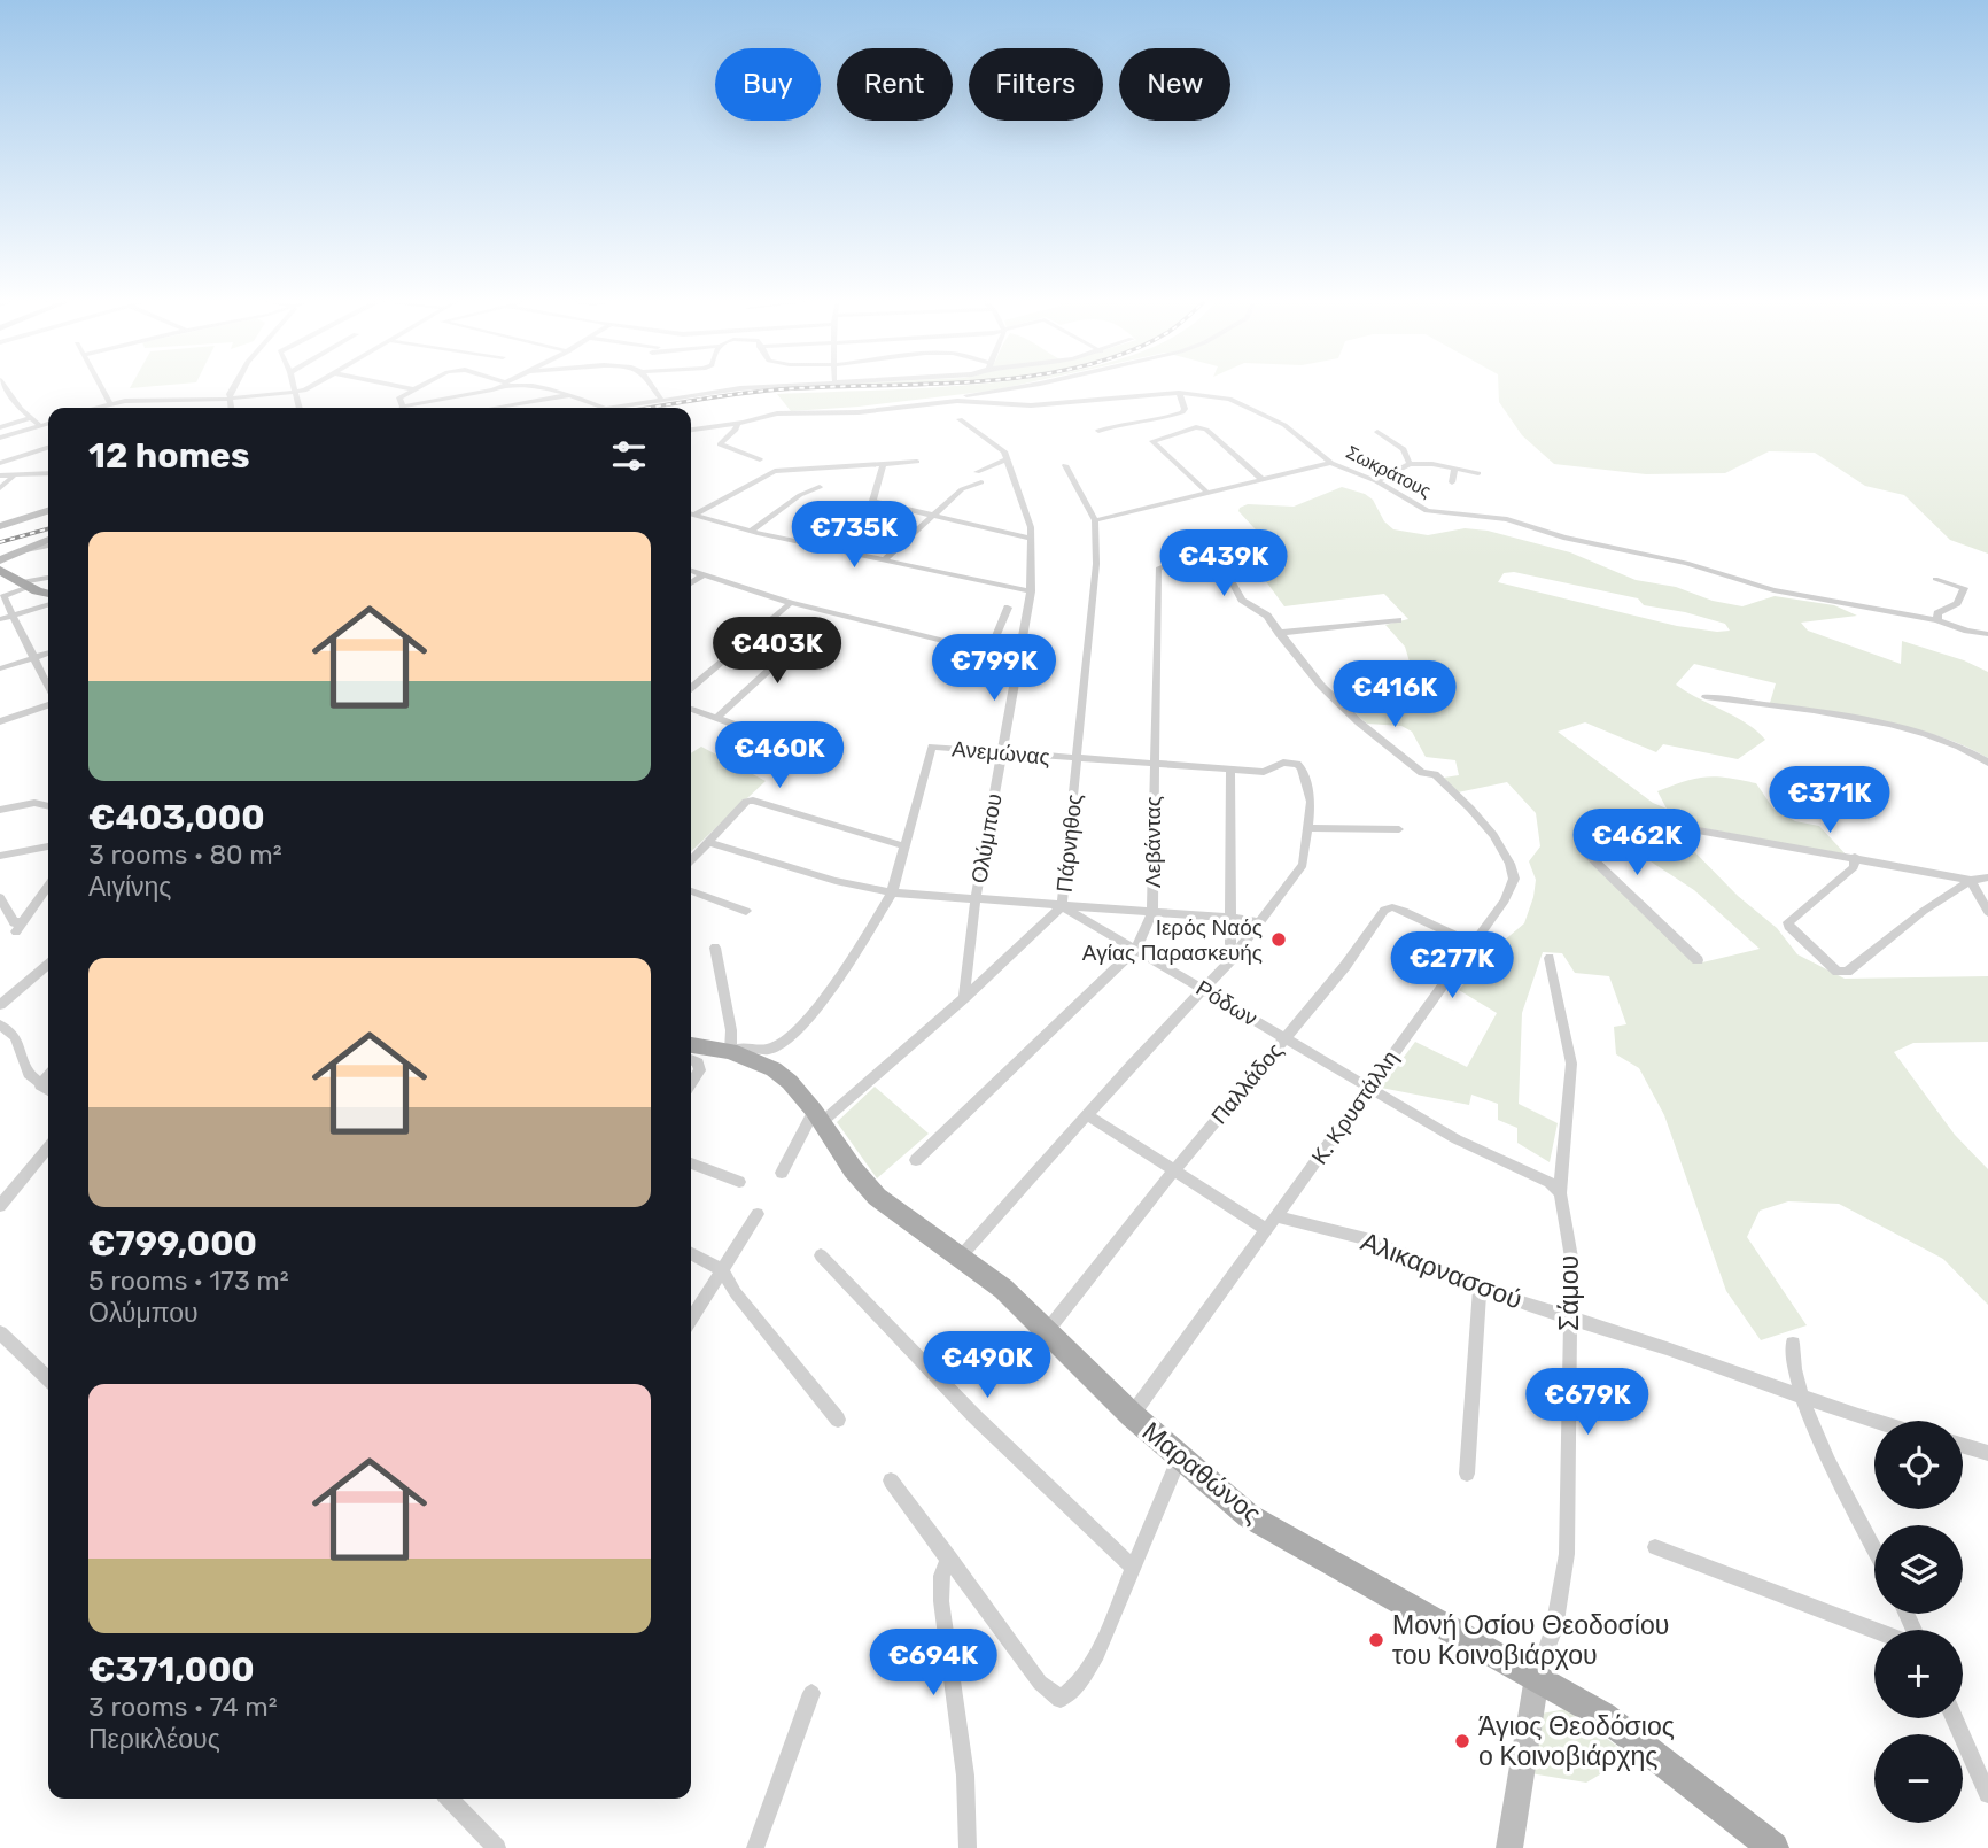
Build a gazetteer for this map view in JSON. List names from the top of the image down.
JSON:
{
  "streets": {
    "main road": ["Μαραθώνος"],
    "street": [
      "Σωκράτους",
      "Ανεμώνας",
      "Ολύμπου",
      "Λεβάντας",
      "Πάρνηθος",
      "Ρόδων",
      "Παλλάδος",
      "Κ. Κρυστάλλη",
      "Αλικαρνασσού",
      "Σάμου"
    ]
  },
  "crossings": [
    ["Ανεμώνας", "Ολύμπου"],
    ["Ανεμώνας", "Λεβάντας"],
    ["Ανεμώνας", "Πάρνηθος"],
    ["Ανεμώνας", "Μαραθώνος"],
    ["Ολύμπου", "Πάρνηθος"],
    ["Λεβάντας", "Ρόδων"],
    ["Λεβάντας", "Κ. Κρυστάλλη"],
    ["Πάρνηθος", "Ρόδων"],
    ["Πάρνηθος", "Μαραθώνος"],
    ["Ρόδων", "Παλλάδος"],
    ["Ρόδων", "Κ. Κρυστάλλη"],
    ["Ρόδων", "Σάμου"],
    ["Παλλάδος", "Κ. Κρυστάλλη"],
    ["Παλλάδος", "Μαραθώνος"],
    ["Κ. Κρυστάλλη", "Αλικαρνασσού"],
    ["Κ. Κρυστάλλη", "Μαραθώνος"],
    ["Αλικαρνασσού", "Σάμου"],
    ["Σάμου", "Μαραθώνος"]
  ],
  "places": ["Ιερός Ναός Αγίας Παρασκευής", "Μονή Οσίου Θεοδοσίου του Κοινοβιάρχου", "Άγιος Θεοδόσιος ο Κοινοβιάρχης"],
  "page": {
    "chip": [
      "Buy",
      "Rent",
      "Filters",
      "New"
    ],
    "heading": "12 homes",
    "price": [
      "€735K",
      "€439K",
      "€403K",
      "€799K",
      "€416K",
      "€460K",
      "€371K",
      "€462K",
      "€277K",
      "€490K",
      "€679K",
      "€694K"
    ],
    "list": [
      {
        "name": "€403,000",
        "note": "3 rooms · 80 m² · Αιγίνης"
      },
      {
        "name": "€799,000",
        "note": "5 rooms · 173 m² · Ολύμπου"
      },
      {
        "name": "€371,000",
        "note": "3 rooms · 74 m² · Περικλέους"
      }
    ],
    "map_buttons": ["+", "−"]
  }
}
